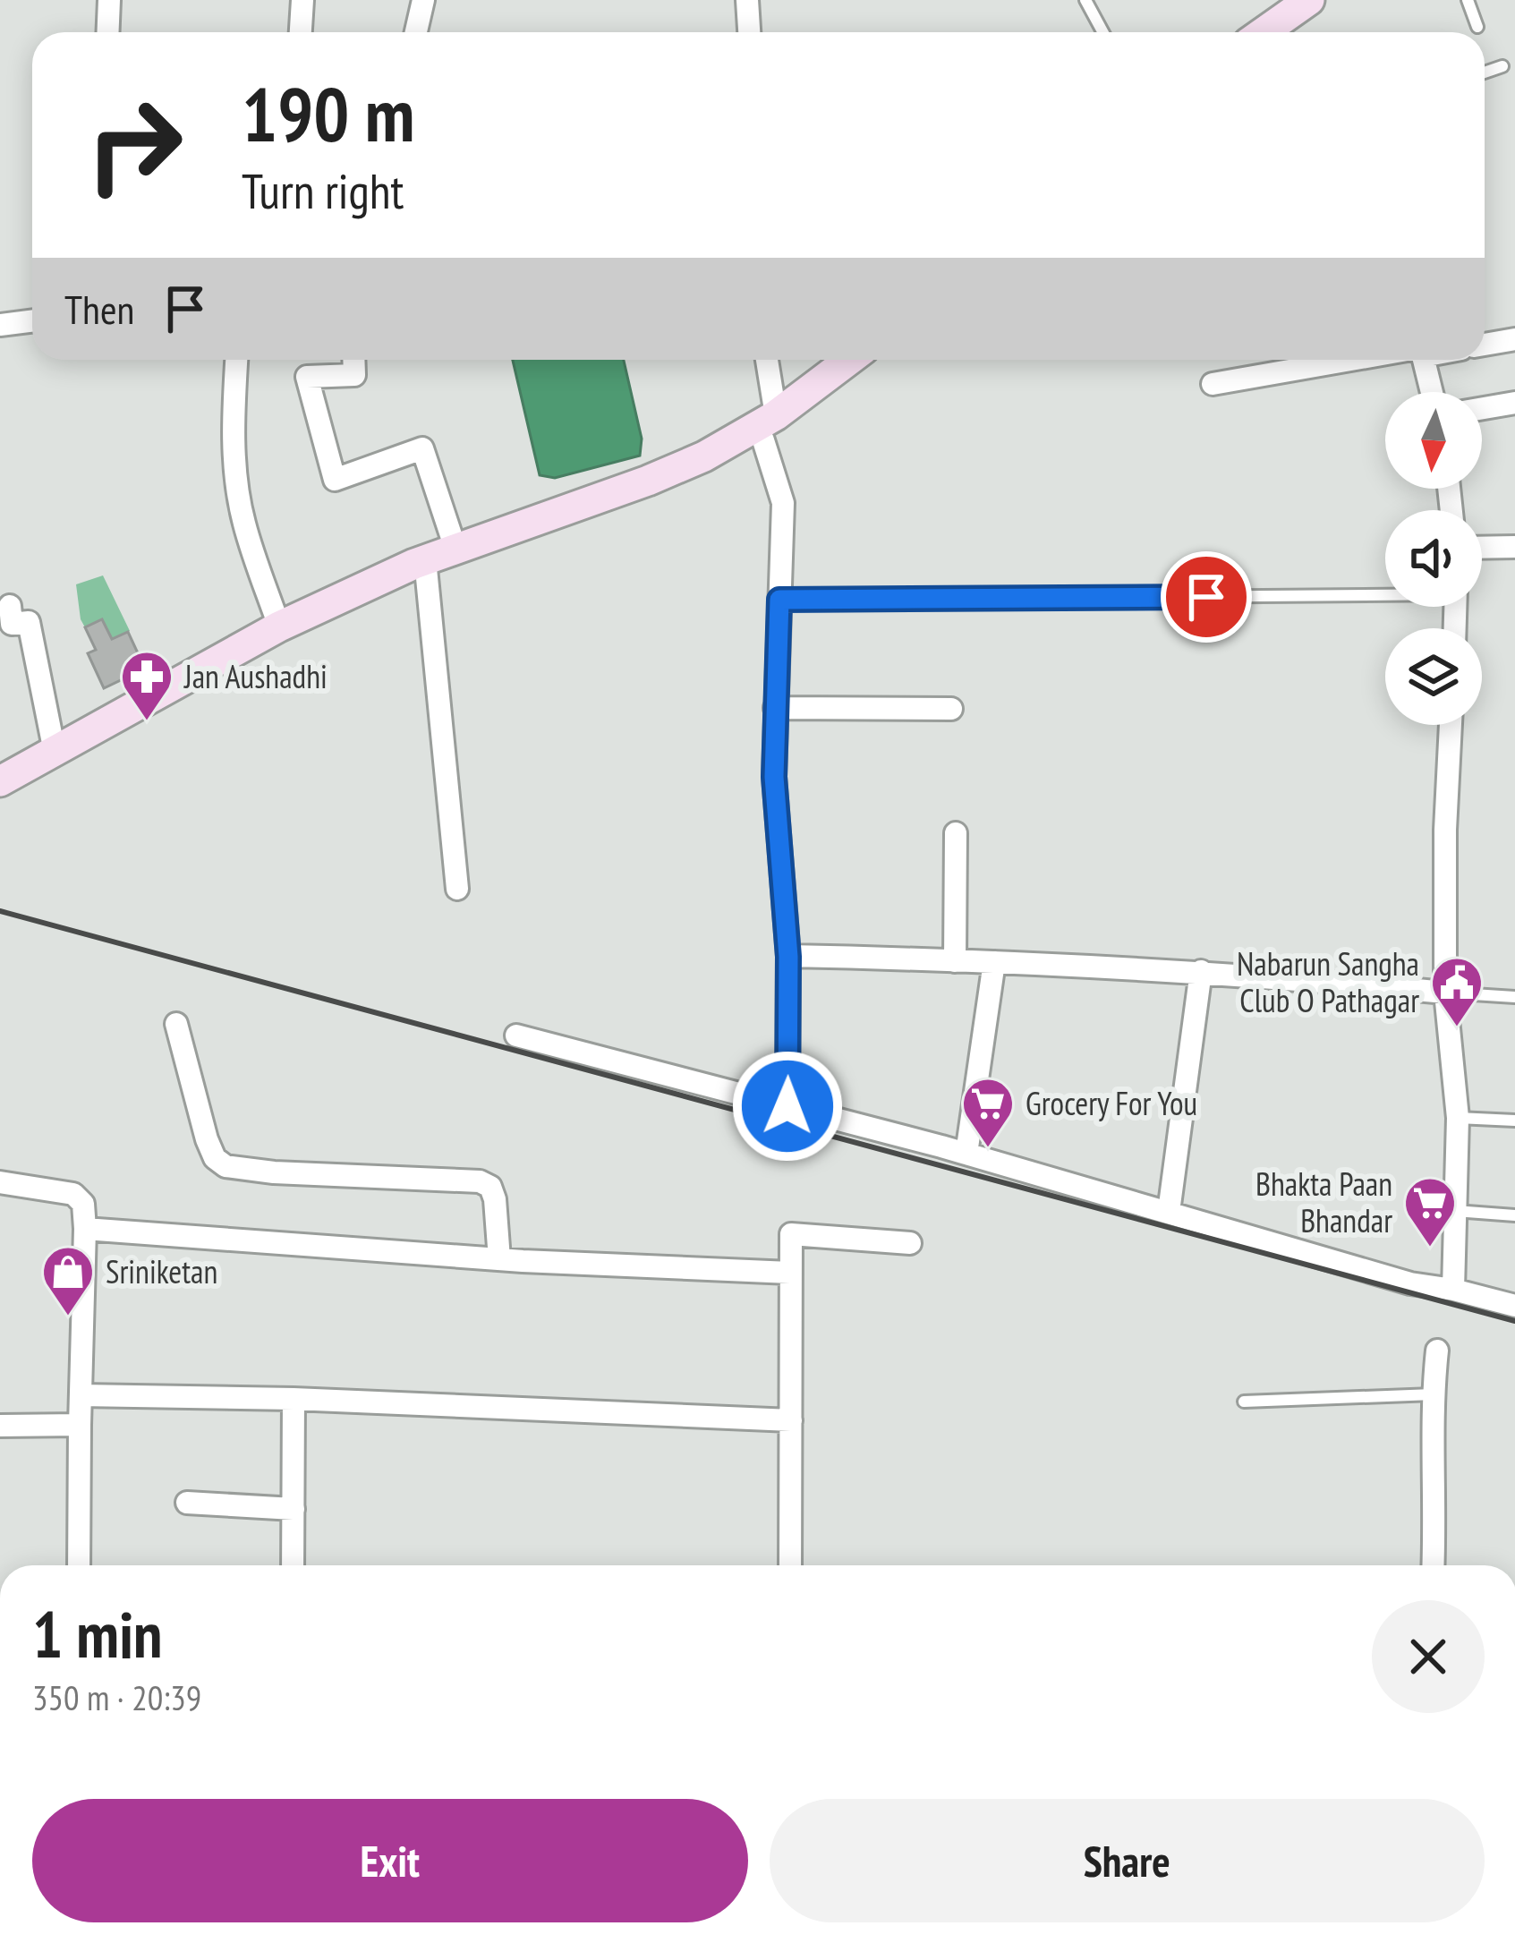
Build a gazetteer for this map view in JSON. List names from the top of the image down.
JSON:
{
  "places": {
    "pharmacy": ["Jan Aushadhi"],
    "public building": ["Nabarun Sangha Club O Pathagar"],
    "supermarket": ["Grocery For You", "Bhakta Paan Bhandar"],
    "shop": ["Sriniketan"]
  },
  "north": "bottom",
  "page": {
    "turn": ["190 m", "Turn right"],
    "then": "Then",
    "heading": ["1 min", "350 m · 20:39"],
    "buttons": ["Exit", "Share"]
  }
}
